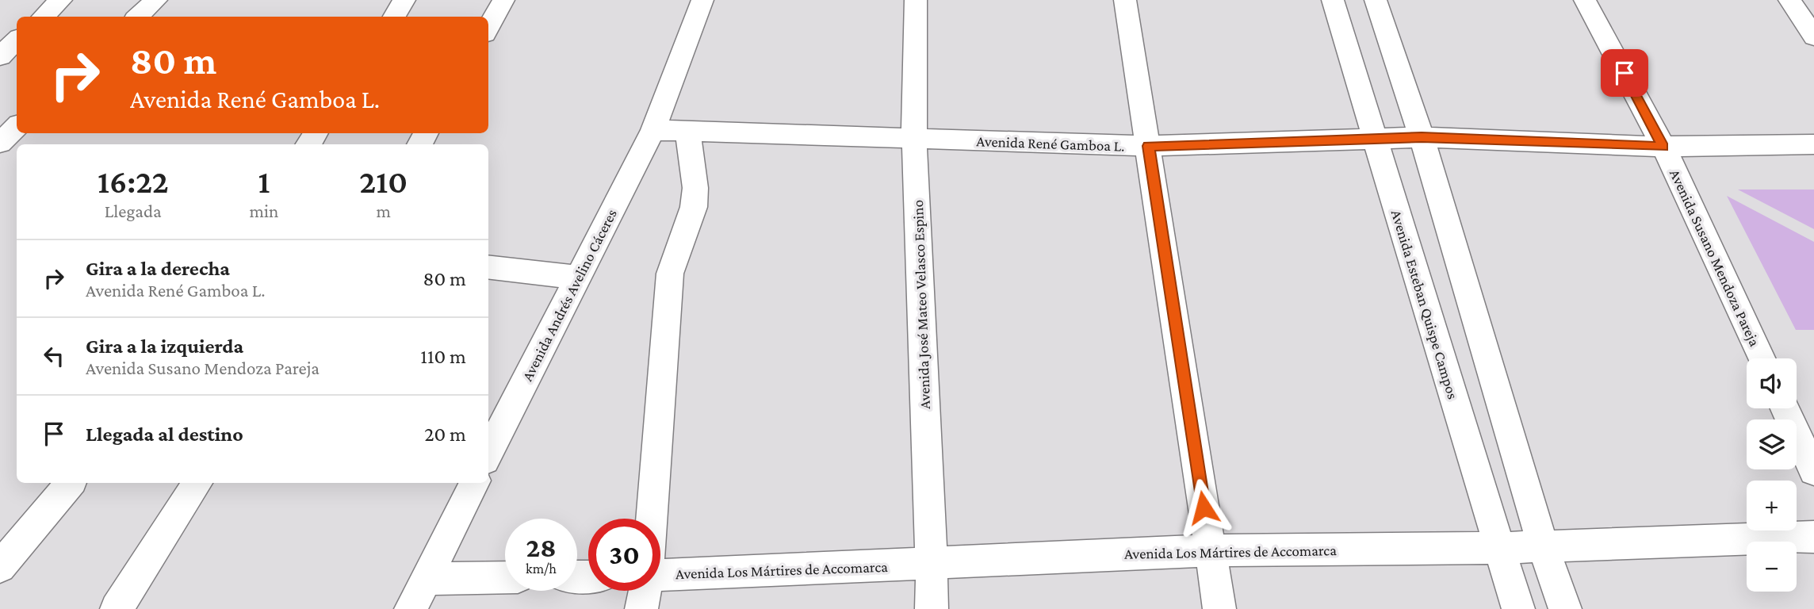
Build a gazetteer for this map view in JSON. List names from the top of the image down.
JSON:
{
  "streets": {
    "street": [
      "Avenida René Gamboa L.",
      "Avenida Susano Mendoza Pareja",
      "Avenida Andrés Avelino Cáceres",
      "Avenida José Mateo Velasco Espino",
      "Avenida Esteban Quispe Campos",
      "Avenida Los Mártires de Accomarca"
    ]
  },
  "crossings": [
    ["Avenida René Gamboa L.", "Avenida Susano Mendoza Pareja"],
    ["Avenida René Gamboa L.", "Avenida Andrés Avelino Cáceres"],
    ["Avenida René Gamboa L.", "Avenida José Mateo Velasco Espino"],
    ["Avenida René Gamboa L.", "Avenida Esteban Quispe Campos"],
    ["Avenida José Mateo Velasco Espino", "Avenida Los Mártires de Accomarca"],
    ["Avenida Esteban Quispe Campos", "Avenida Los Mártires de Accomarca"]
  ],
  "page": {
    "turn": ["80 m", "Avenida René Gamboa L."],
    "eta": [
      "16:22",
      "Llegada",
      "1",
      "min",
      "210",
      "m"
    ],
    "list": [
      {
        "name": "Gira a la derecha",
        "note": "Avenida René Gamboa L.",
        "value": "80 m"
      },
      {
        "name": "Gira a la izquierda",
        "note": "Avenida Susano Mendoza Pareja",
        "value": "110 m"
      },
      {
        "name": "Llegada al destino",
        "value": "20 m"
      }
    ],
    "map_buttons": ["+", "−"],
    "speed": "28 km/h",
    "limit": "30"
  }
}
